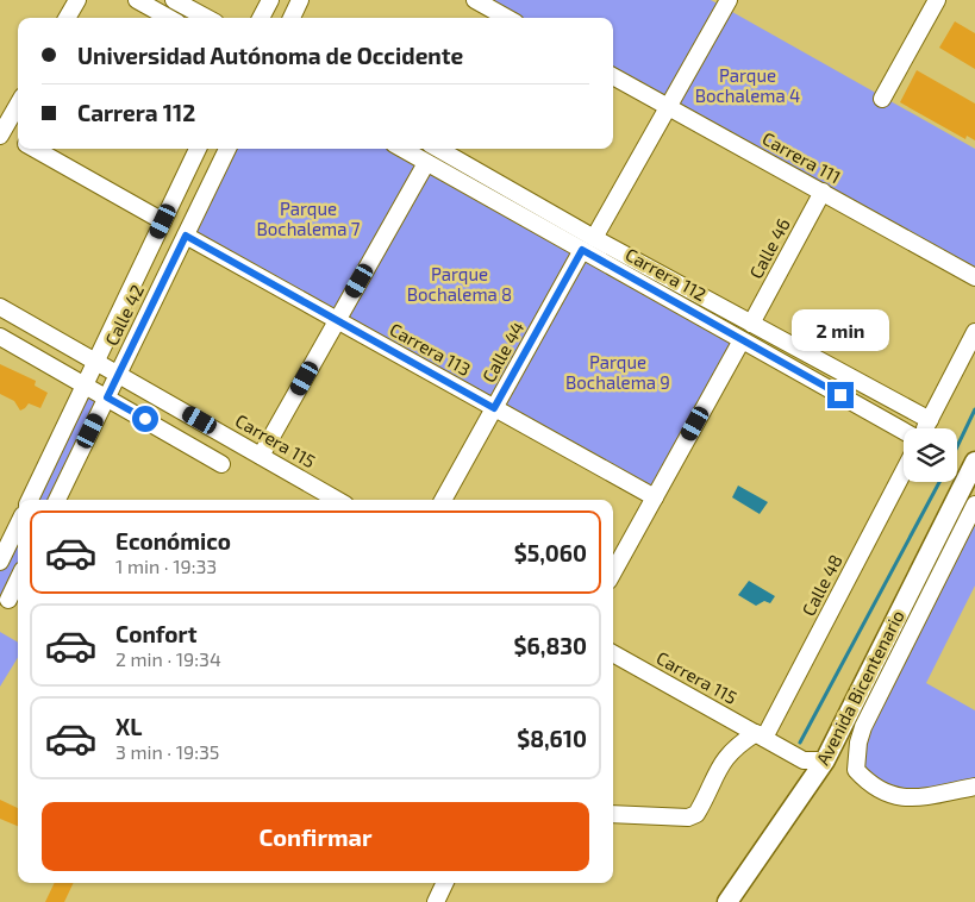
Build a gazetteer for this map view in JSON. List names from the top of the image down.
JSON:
{
  "streets": {
    "main road": ["Avenida Bicentenario"],
    "street": [
      "Carrera 111",
      "Calle 46",
      "Carrera 112",
      "Calle 42",
      "Carrera 113",
      "Calle 44",
      "Carrera 115",
      "Calle 48"
    ]
  },
  "crossings": [
    ["Carrera 111", "Calle 46"],
    ["Carrera 111", "Calle 44"],
    ["Calle 46", "Carrera 112"],
    ["Carrera 112", "Calle 44"],
    ["Calle 42", "Carrera 113"],
    ["Calle 42", "Carrera 115"],
    ["Carrera 113", "Calle 44"],
    ["Carrera 115", "Calle 48"],
    ["Carrera 115", "Avenida Bicentenario"]
  ],
  "parks": [
    "Parque Bochalema 4",
    "Parque Bochalema 7",
    "Parque Bochalema 8",
    "Parque Bochalema 9"
  ],
  "page": {
    "banner": ["Universidad Autónoma de Occidente", "Carrera 112"],
    "bubble": "2 min",
    "list": [
      {
        "name": "Económico",
        "note": "1 min · 19:33",
        "value": "$5,060"
      },
      {
        "name": "Confort",
        "note": "2 min · 19:34",
        "value": "$6,830"
      },
      {
        "name": "XL",
        "note": "3 min · 19:35",
        "value": "$8,610"
      }
    ],
    "buttons": "Confirmar"
  }
}
